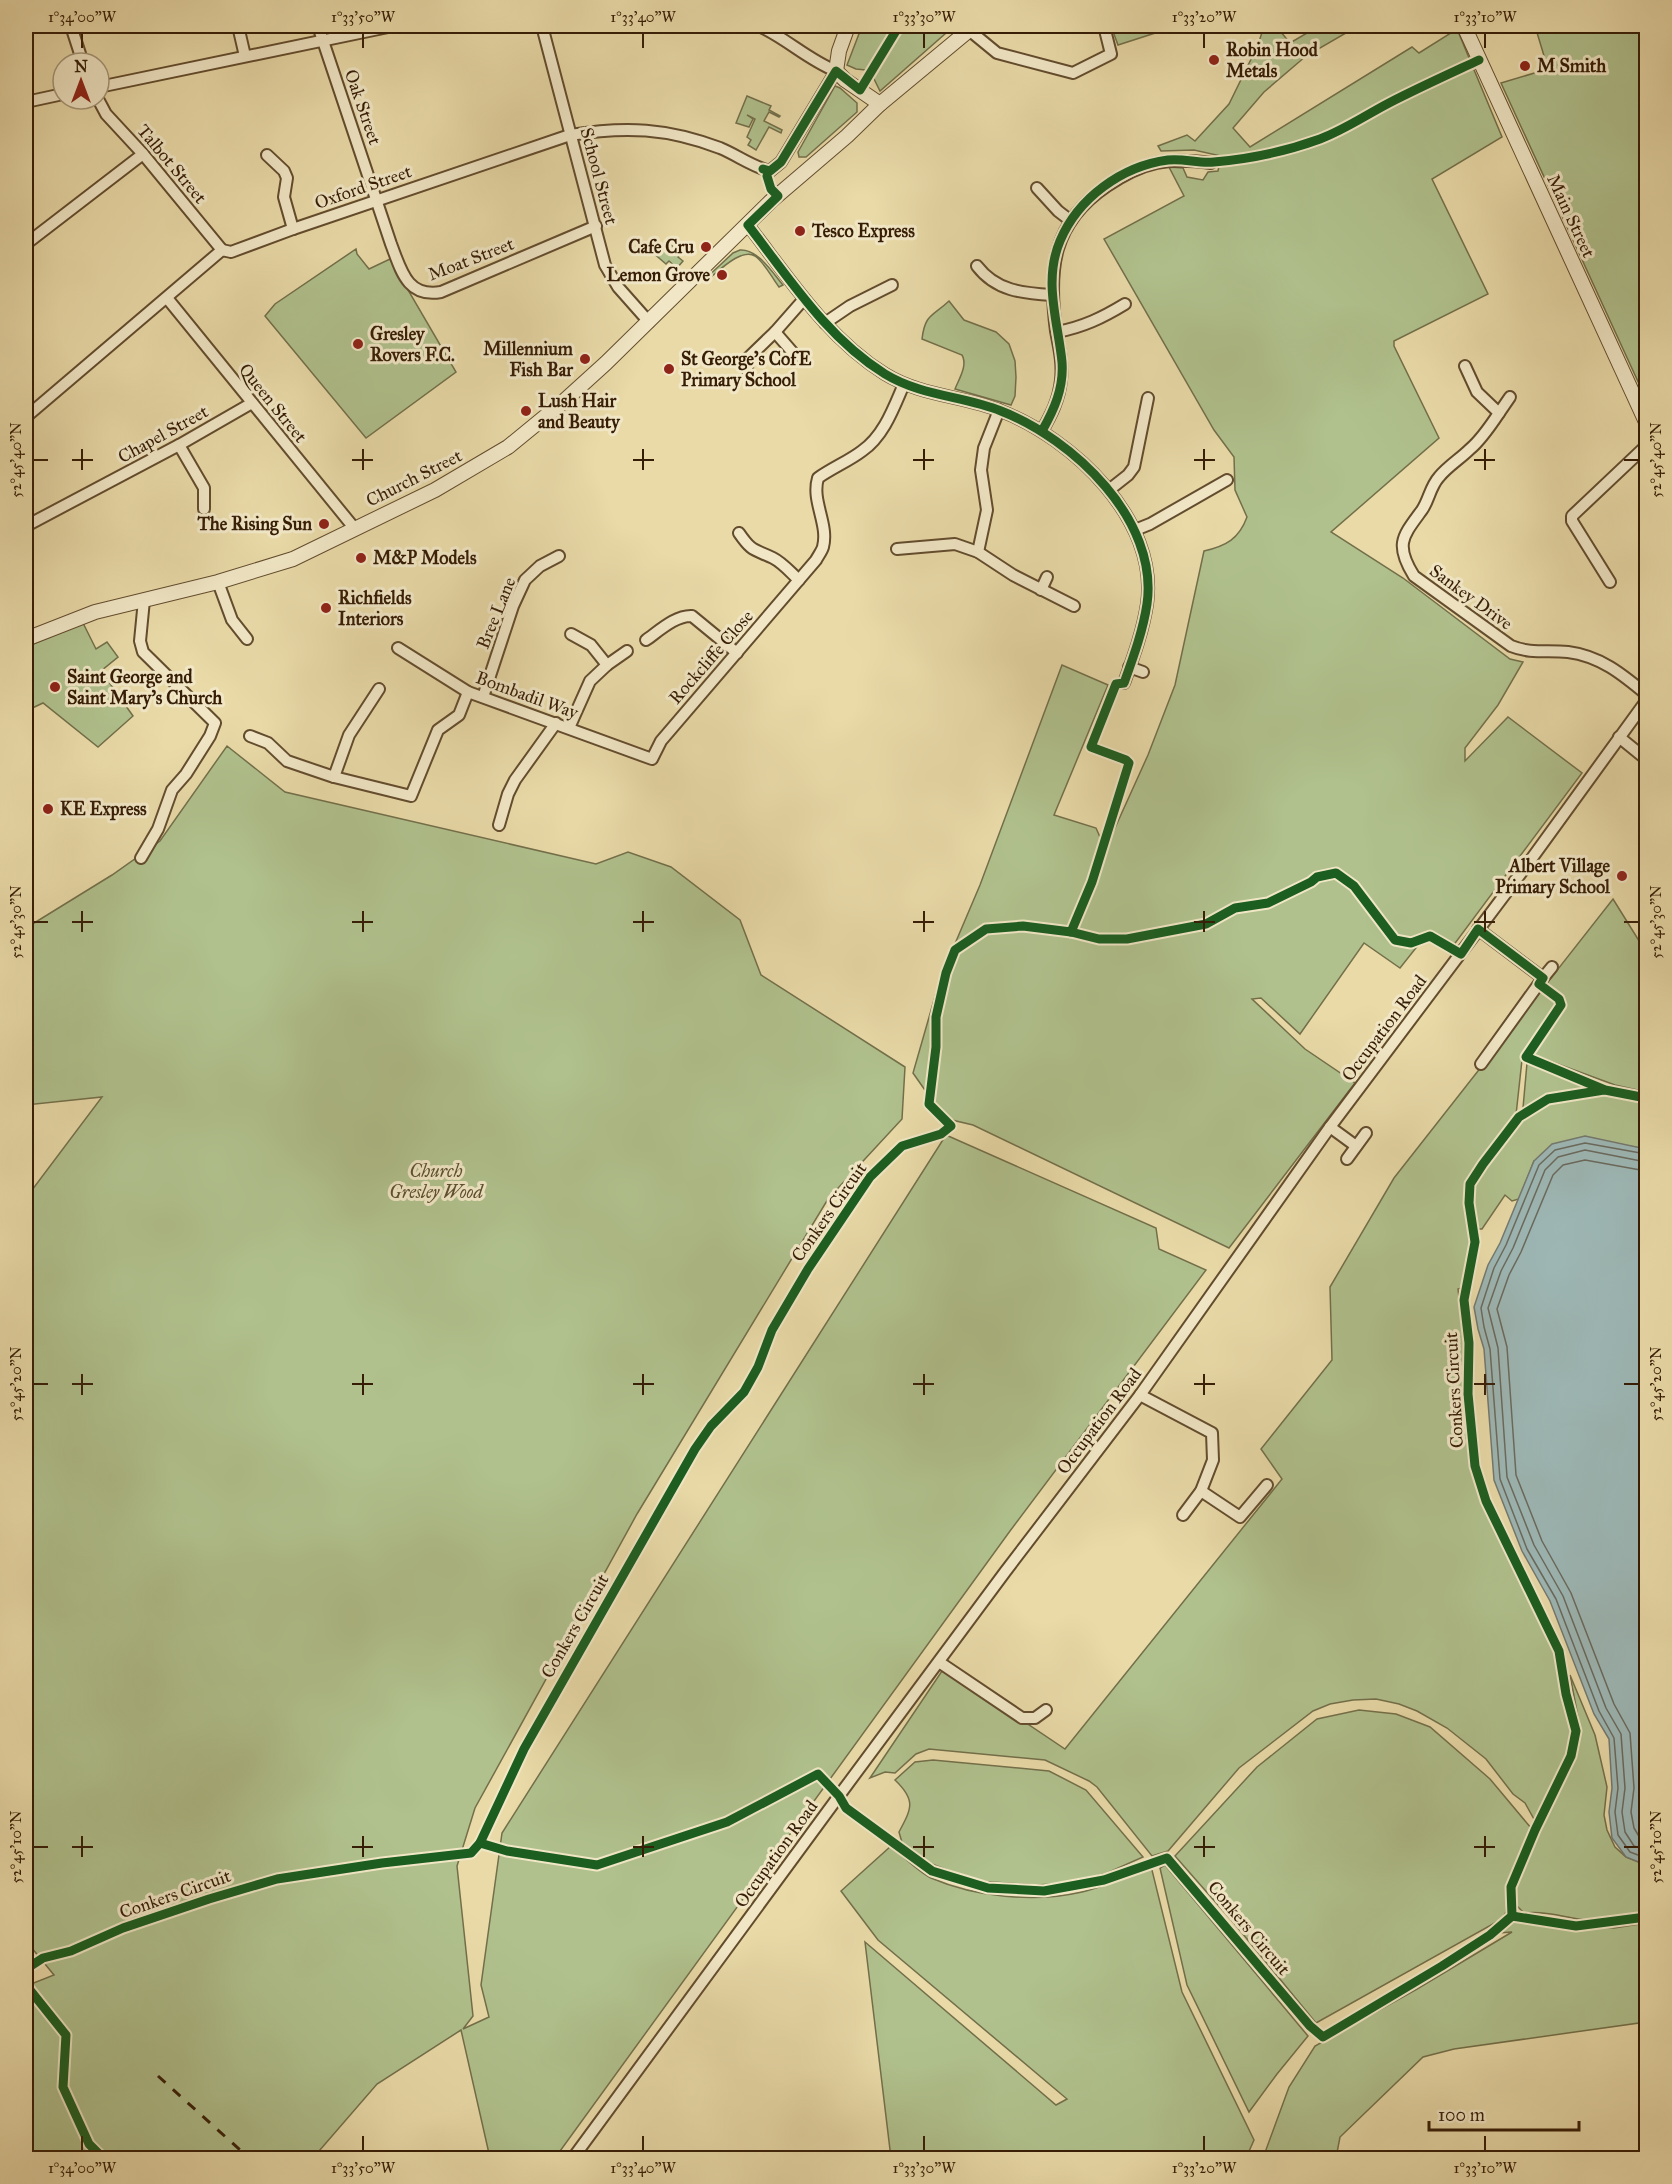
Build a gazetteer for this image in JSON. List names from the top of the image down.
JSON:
{
  "streets": {
    "street": [
      "Oak Street",
      "Talbot Street",
      "School Street",
      "Oxford Street",
      "Main Street",
      "Moat Street",
      "Queen Street",
      "Chapel Street",
      "Church Street",
      "Sankey Drive",
      "Bree Lane",
      "Rockcliffe Close",
      "Bombadil Way",
      "Occupation Road"
    ],
    "cycle path": ["Conkers Circuit"]
  },
  "crossings": [
    ["Oak Street", "Oxford Street"],
    ["Oak Street", "Moat Street"],
    ["Talbot Street", "Oxford Street"],
    ["School Street", "Oxford Street"],
    ["School Street", "Moat Street"],
    ["School Street", "Church Street"],
    ["Oxford Street", "Moat Street"],
    ["Queen Street", "Chapel Street"],
    ["Queen Street", "Church Street"],
    ["Bree Lane", "Bombadil Way"],
    ["Rockcliffe Close", "Bombadil Way"]
  ],
  "parks": ["Church Gresley Wood"],
  "places": [
    "Robin Hood Metals",
    "M Smith",
    "Tesco Express",
    "Cafe Cru",
    "Lemon Grove",
    "Gresley Rovers F.C.",
    "Millennium Fish Bar",
    "St George's CofE Primary School",
    "Lush Hair and Beauty",
    "The Rising Sun",
    "M&P Models",
    "Richfields Interiors",
    "Saint George and Saint Mary's Church",
    "KE Express",
    "Albert Village Primary School"
  ],
  "scale_bar": "100 m",
  "north": "top",
  "coordinates": [
    "1°34'00\"W",
    "1°33'50\"W",
    "1°33'40\"W",
    "1°33'30\"W",
    "1°33'20\"W",
    "1°33'10\"W",
    "52°45'40\"N",
    "52°45'30\"N",
    "52°45'20\"N",
    "52°45'10\"N"
  ]
}
